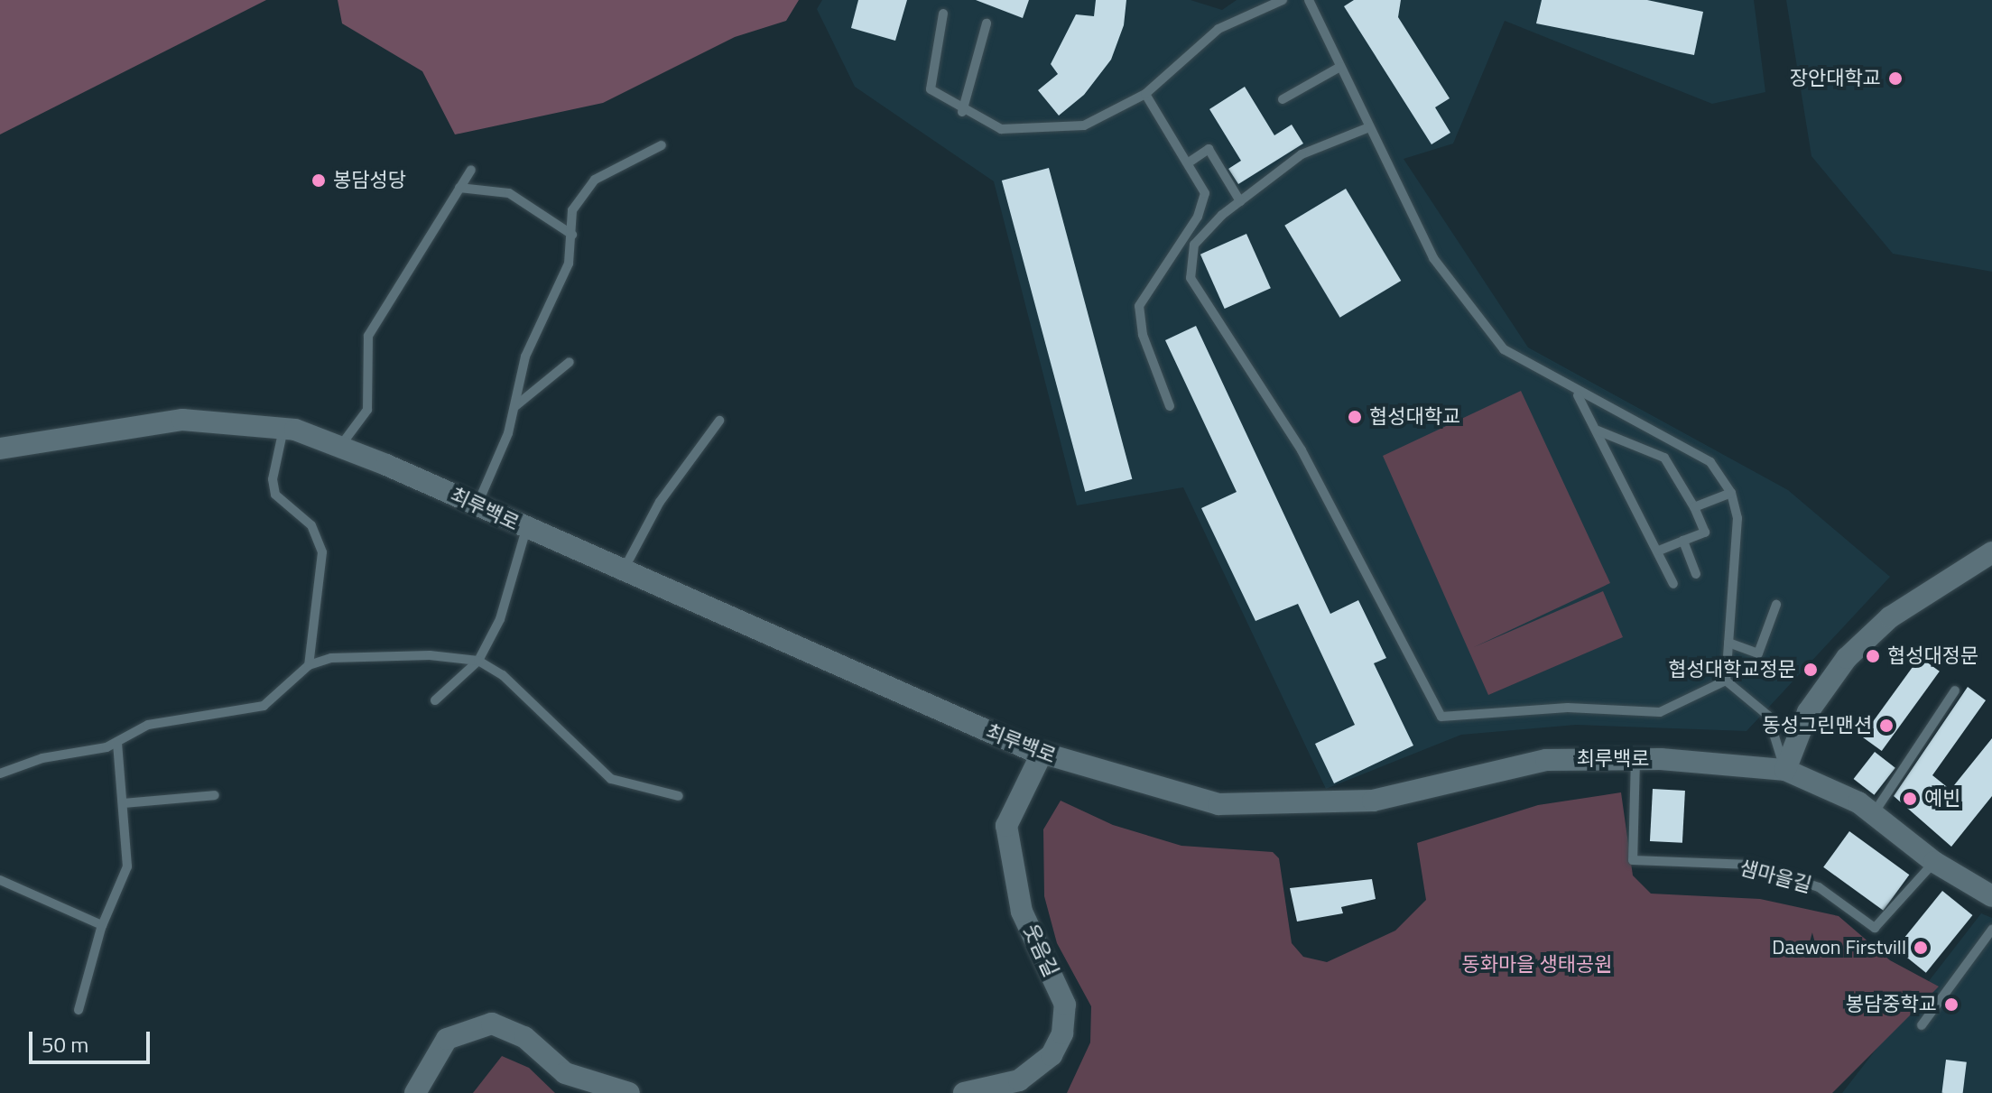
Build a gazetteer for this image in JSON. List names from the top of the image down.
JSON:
{
  "streets": {
    "street": ["최루백로", "웃음길"],
    "lane": ["샘마을길"]
  },
  "crossings": [
    ["최루백로", "샘마을길"],
    ["최루백로", "웃음길"]
  ],
  "parks": ["동화마을 생태공원"],
  "places": [
    "장안대학교",
    "봉담성당",
    "협성대학교",
    "협성대정문",
    "협성대학교정문",
    "동성그린맨션",
    "예빈",
    "Daewon Firstvill",
    "봉담중학교"
  ],
  "scale_bar": "50 m"
}
